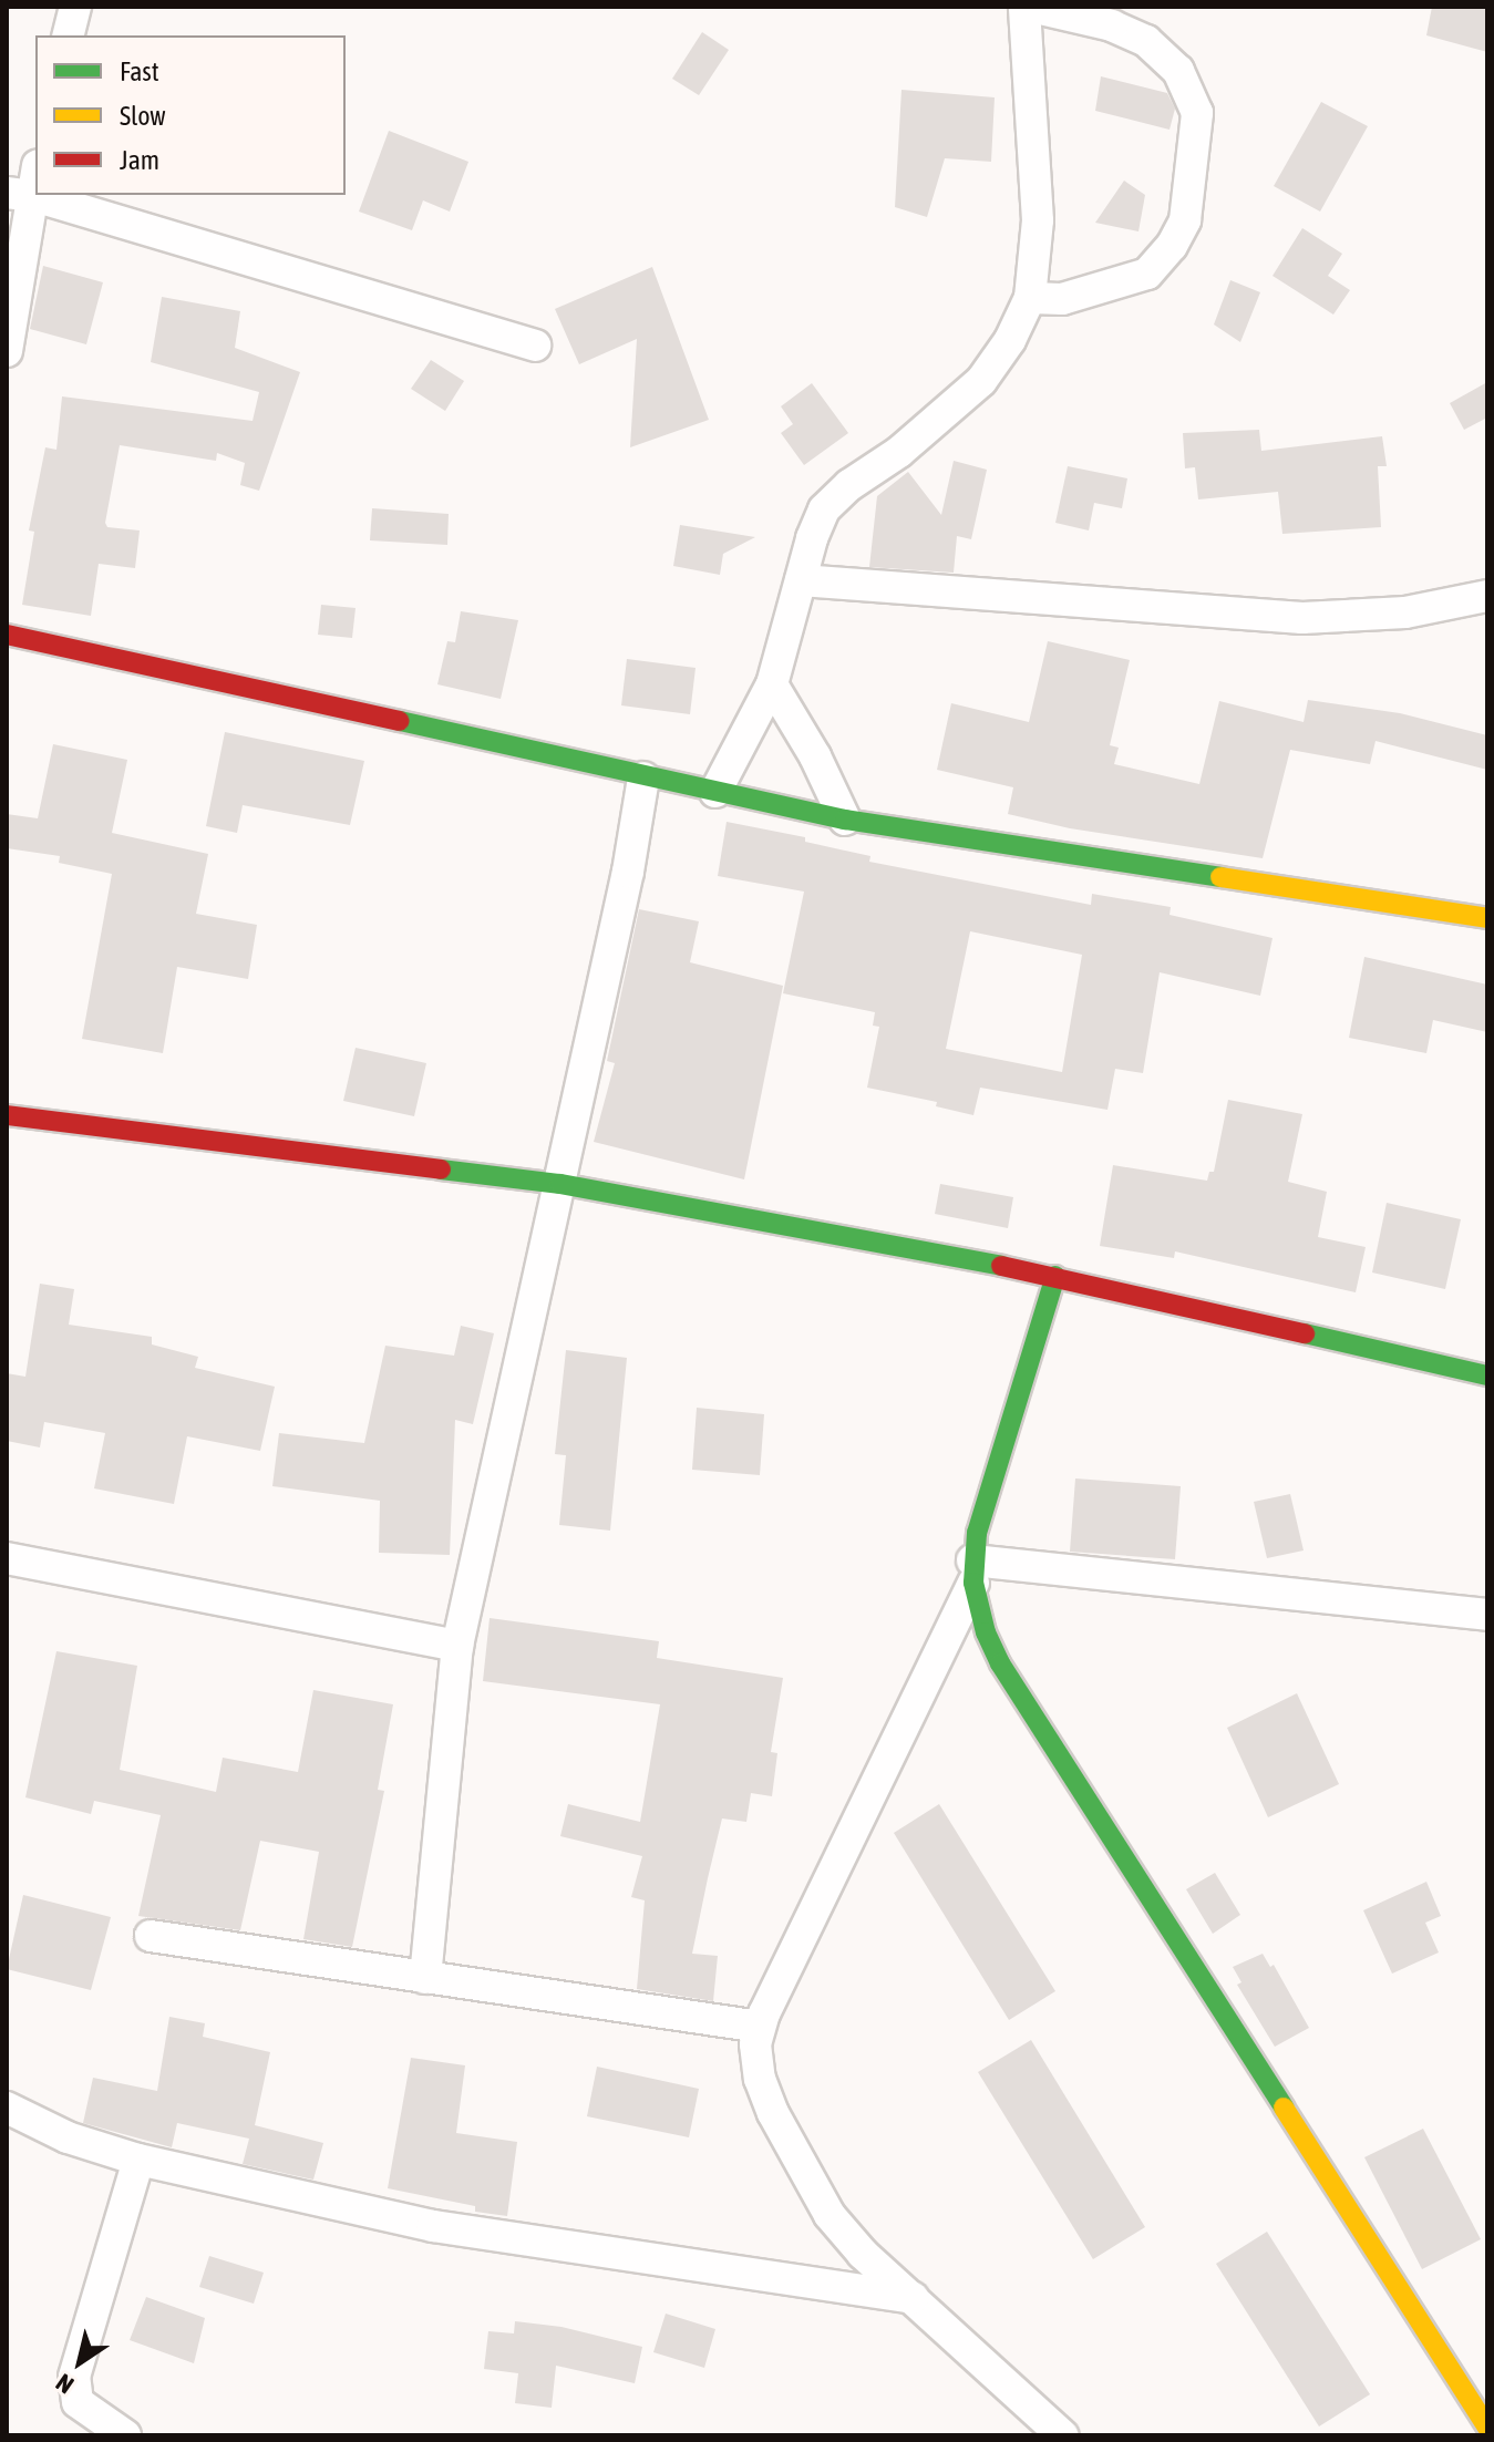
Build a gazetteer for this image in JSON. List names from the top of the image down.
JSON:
{
  "legend": ["Fast", "Slow", "Jam"],
  "north": "bottom left"
}
